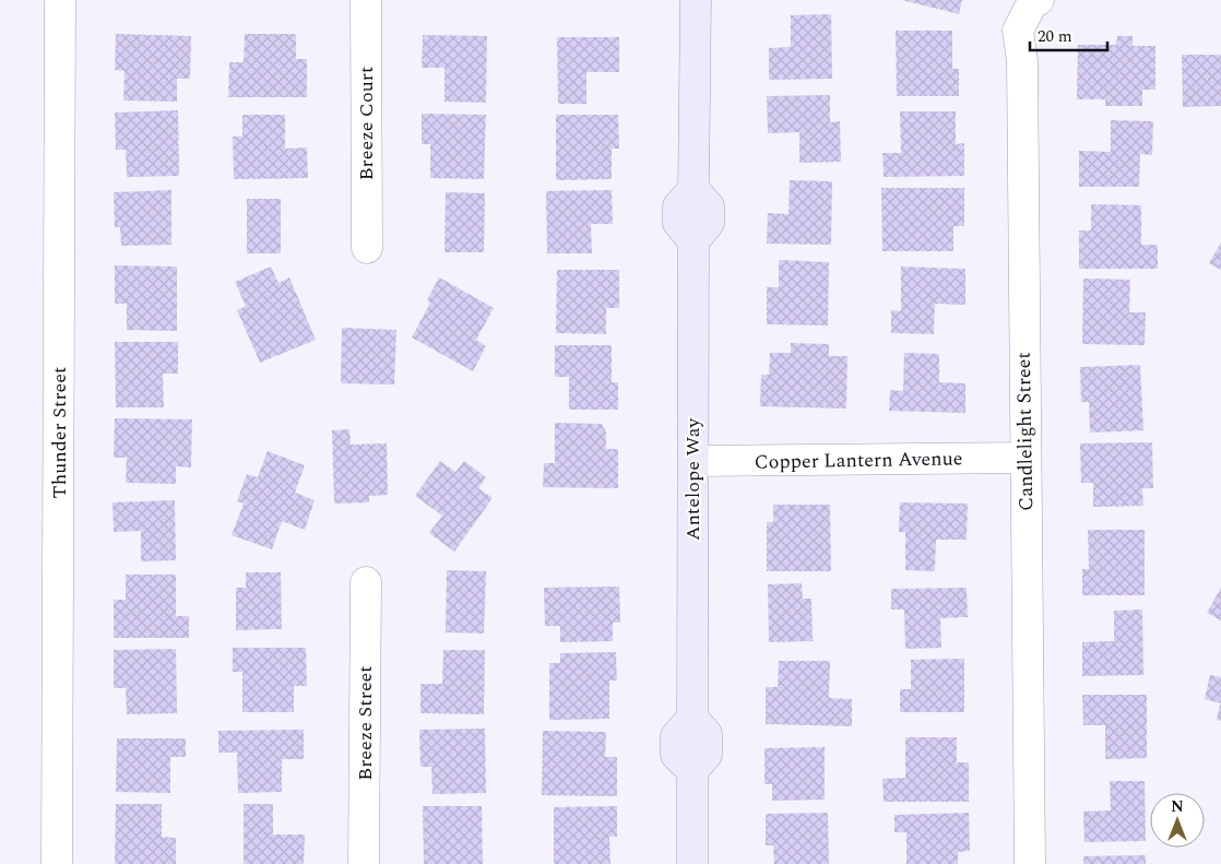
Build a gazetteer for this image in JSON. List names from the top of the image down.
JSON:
{
  "streets": {
    "street": [
      "Breeze Court",
      "Candlelight Street",
      "Thunder Street",
      "Copper Lantern Avenue",
      "Antelope Way",
      "Breeze Street"
    ]
  },
  "crossings": [
    ["Candlelight Street", "Copper Lantern Avenue"],
    ["Copper Lantern Avenue", "Antelope Way"]
  ],
  "scale_bar": "20 m",
  "north": "top"
}
